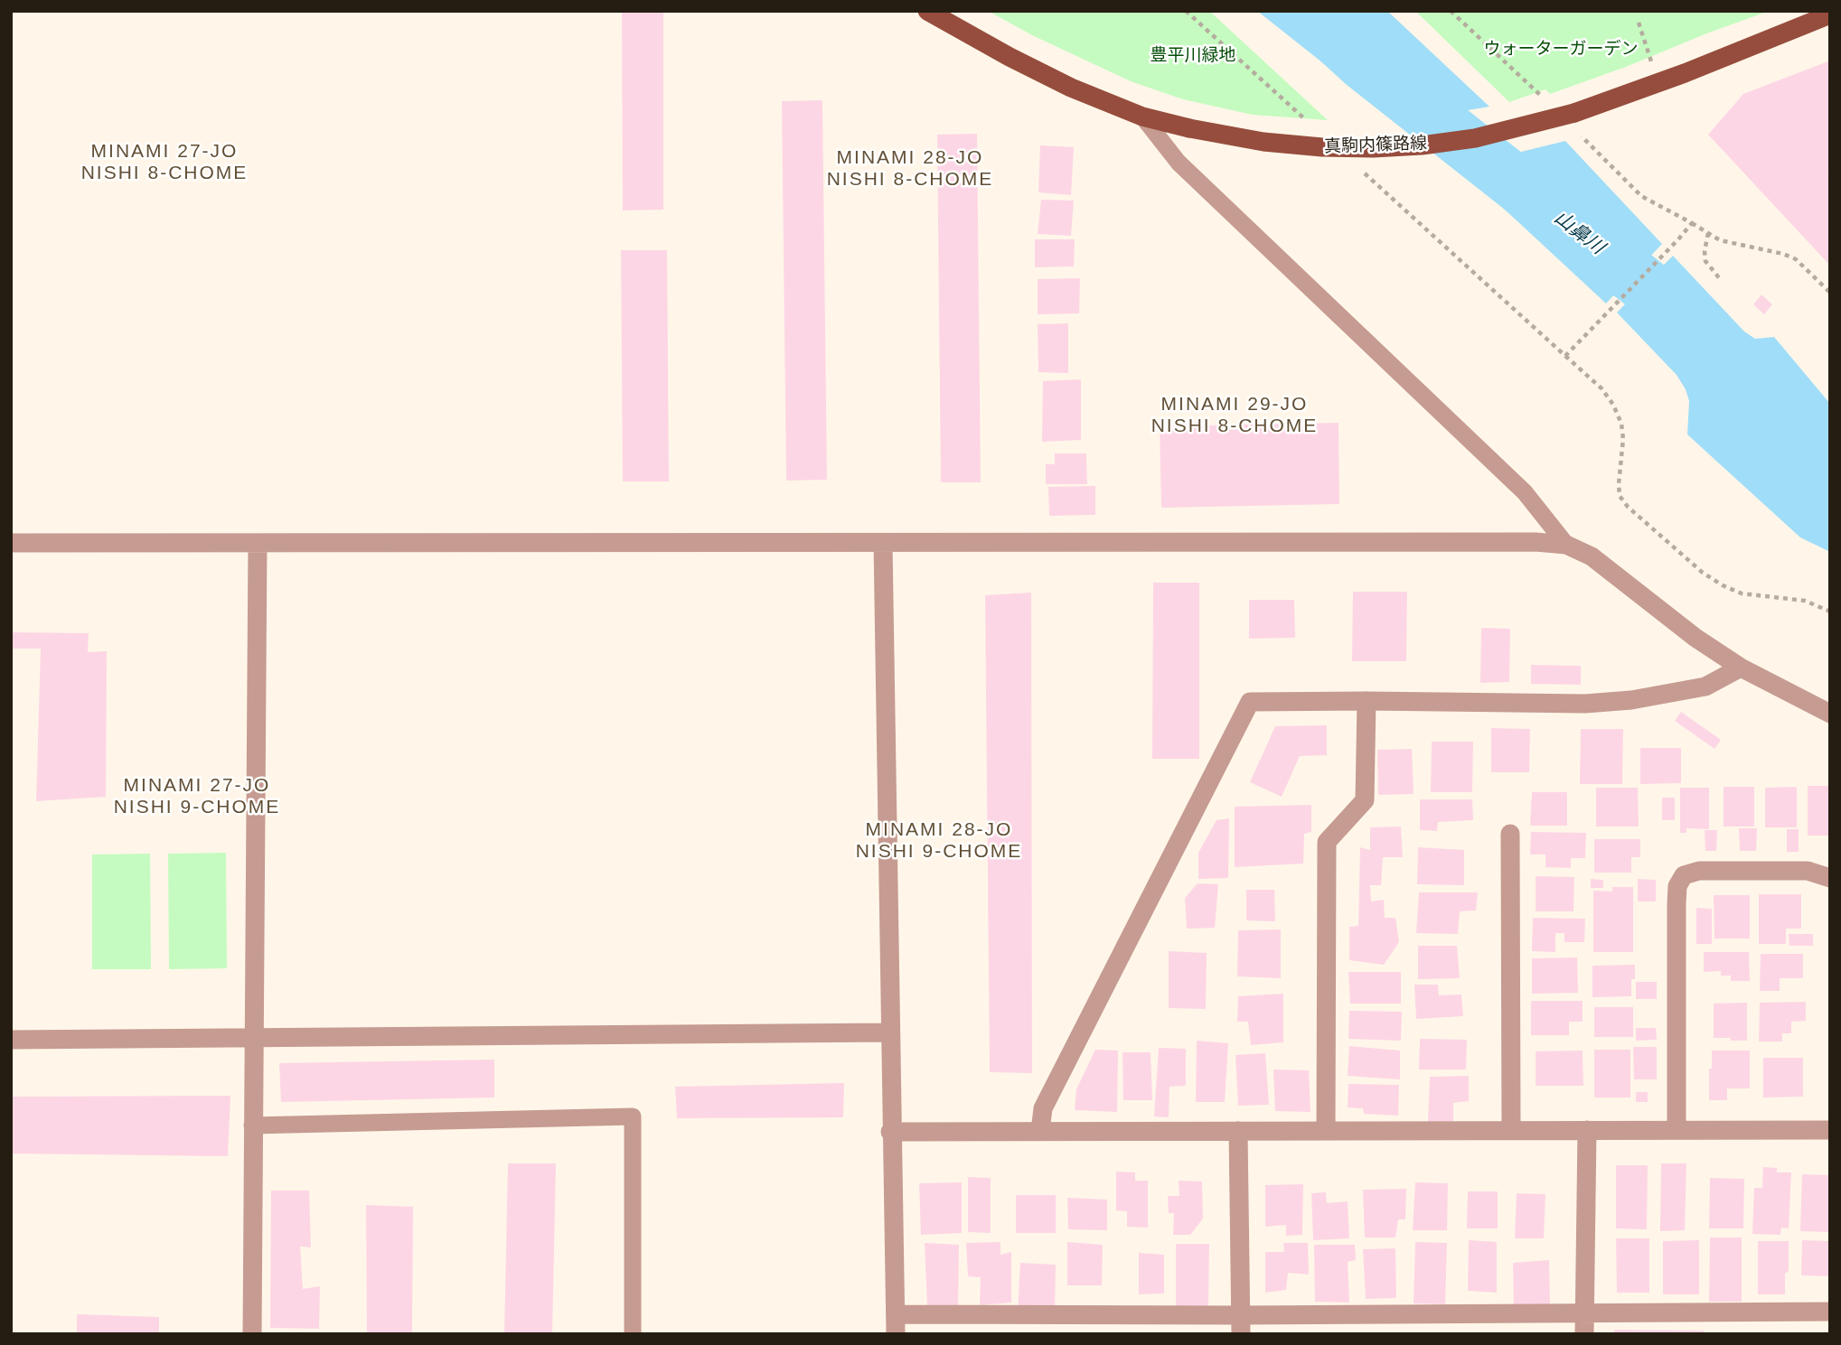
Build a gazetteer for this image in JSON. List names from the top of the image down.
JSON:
{
  "streets": {
    "main road": ["真駒内篠路線"]
  },
  "districts": [
    "MINAMI 27-JO NISHI 8-CHOME",
    "MINAMI 28-JO NISHI 8-CHOME",
    "MINAMI 29-JO NISHI 8-CHOME",
    "MINAMI 27-JO NISHI 9-CHOME",
    "MINAMI 28-JO NISHI 9-CHOME"
  ],
  "water": ["山鼻川"],
  "parks": ["ウォーターガーデン", "豊平川緑地"]
}
